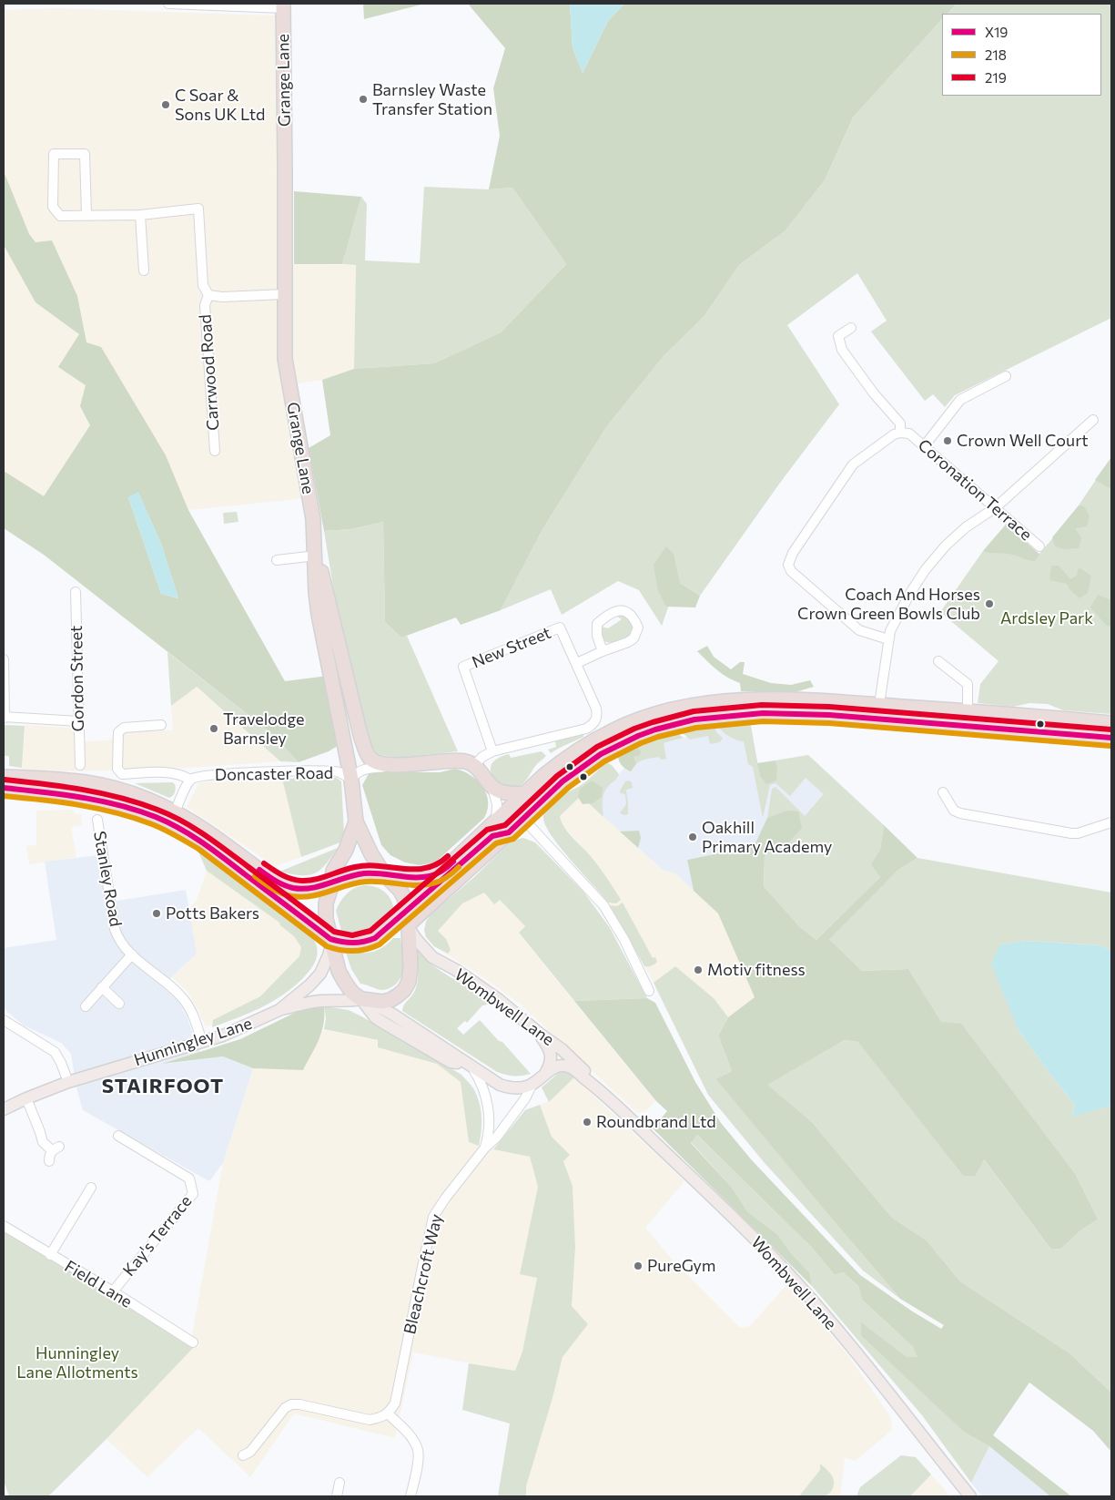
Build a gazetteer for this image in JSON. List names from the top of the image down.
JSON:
{
  "streets": {
    "highway": ["Grange Lane"],
    "main road": ["Wombwell Lane", "Hunningley Lane", "Bleachcroft Way"],
    "street": [
      "Carrwood Road",
      "Coronation Terrace",
      "New Street",
      "Gordon Street",
      "Doncaster Road",
      "Stanley Road",
      "Kay's Terrace",
      "Field Lane"
    ]
  },
  "crossings": [
    ["Grange Lane", "Carrwood Road"],
    ["Grange Lane", "Doncaster Road"],
    ["Grange Lane", "Hunningley Lane"],
    ["Stanley Road", "Hunningley Lane"],
    ["Wombwell Lane", "Bleachcroft Way"],
    ["Hunningley Lane", "Bleachcroft Way"],
    ["Kay's Terrace", "Field Lane"]
  ],
  "districts": ["STAIRFOOT"],
  "parks": ["Ardsley Park", "Hunningley Lane Allotments"],
  "places": [
    "Barnsley Waste Transfer Station",
    "C Soar & Sons UK Ltd",
    "Crown Well Court",
    "Coach And Horses Crown Green Bowls Club",
    "Travelodge Barnsley",
    "Oakhill Primary Academy",
    "Potts Bakers",
    "Motiv fitness",
    "Roundbrand Ltd",
    "PureGym"
  ],
  "lines": ["transit line 219", "transit line X19", "transit line 218"],
  "legend": ["X19", "218", "219"]
}
